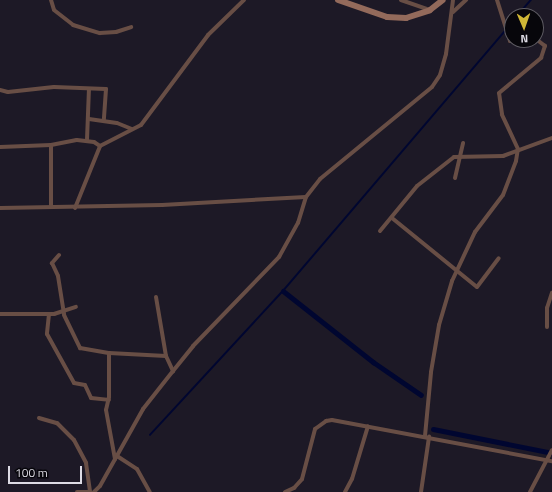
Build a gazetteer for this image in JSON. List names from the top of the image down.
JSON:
{
  "scale_bar": "100 m",
  "north": "bottom"
}
